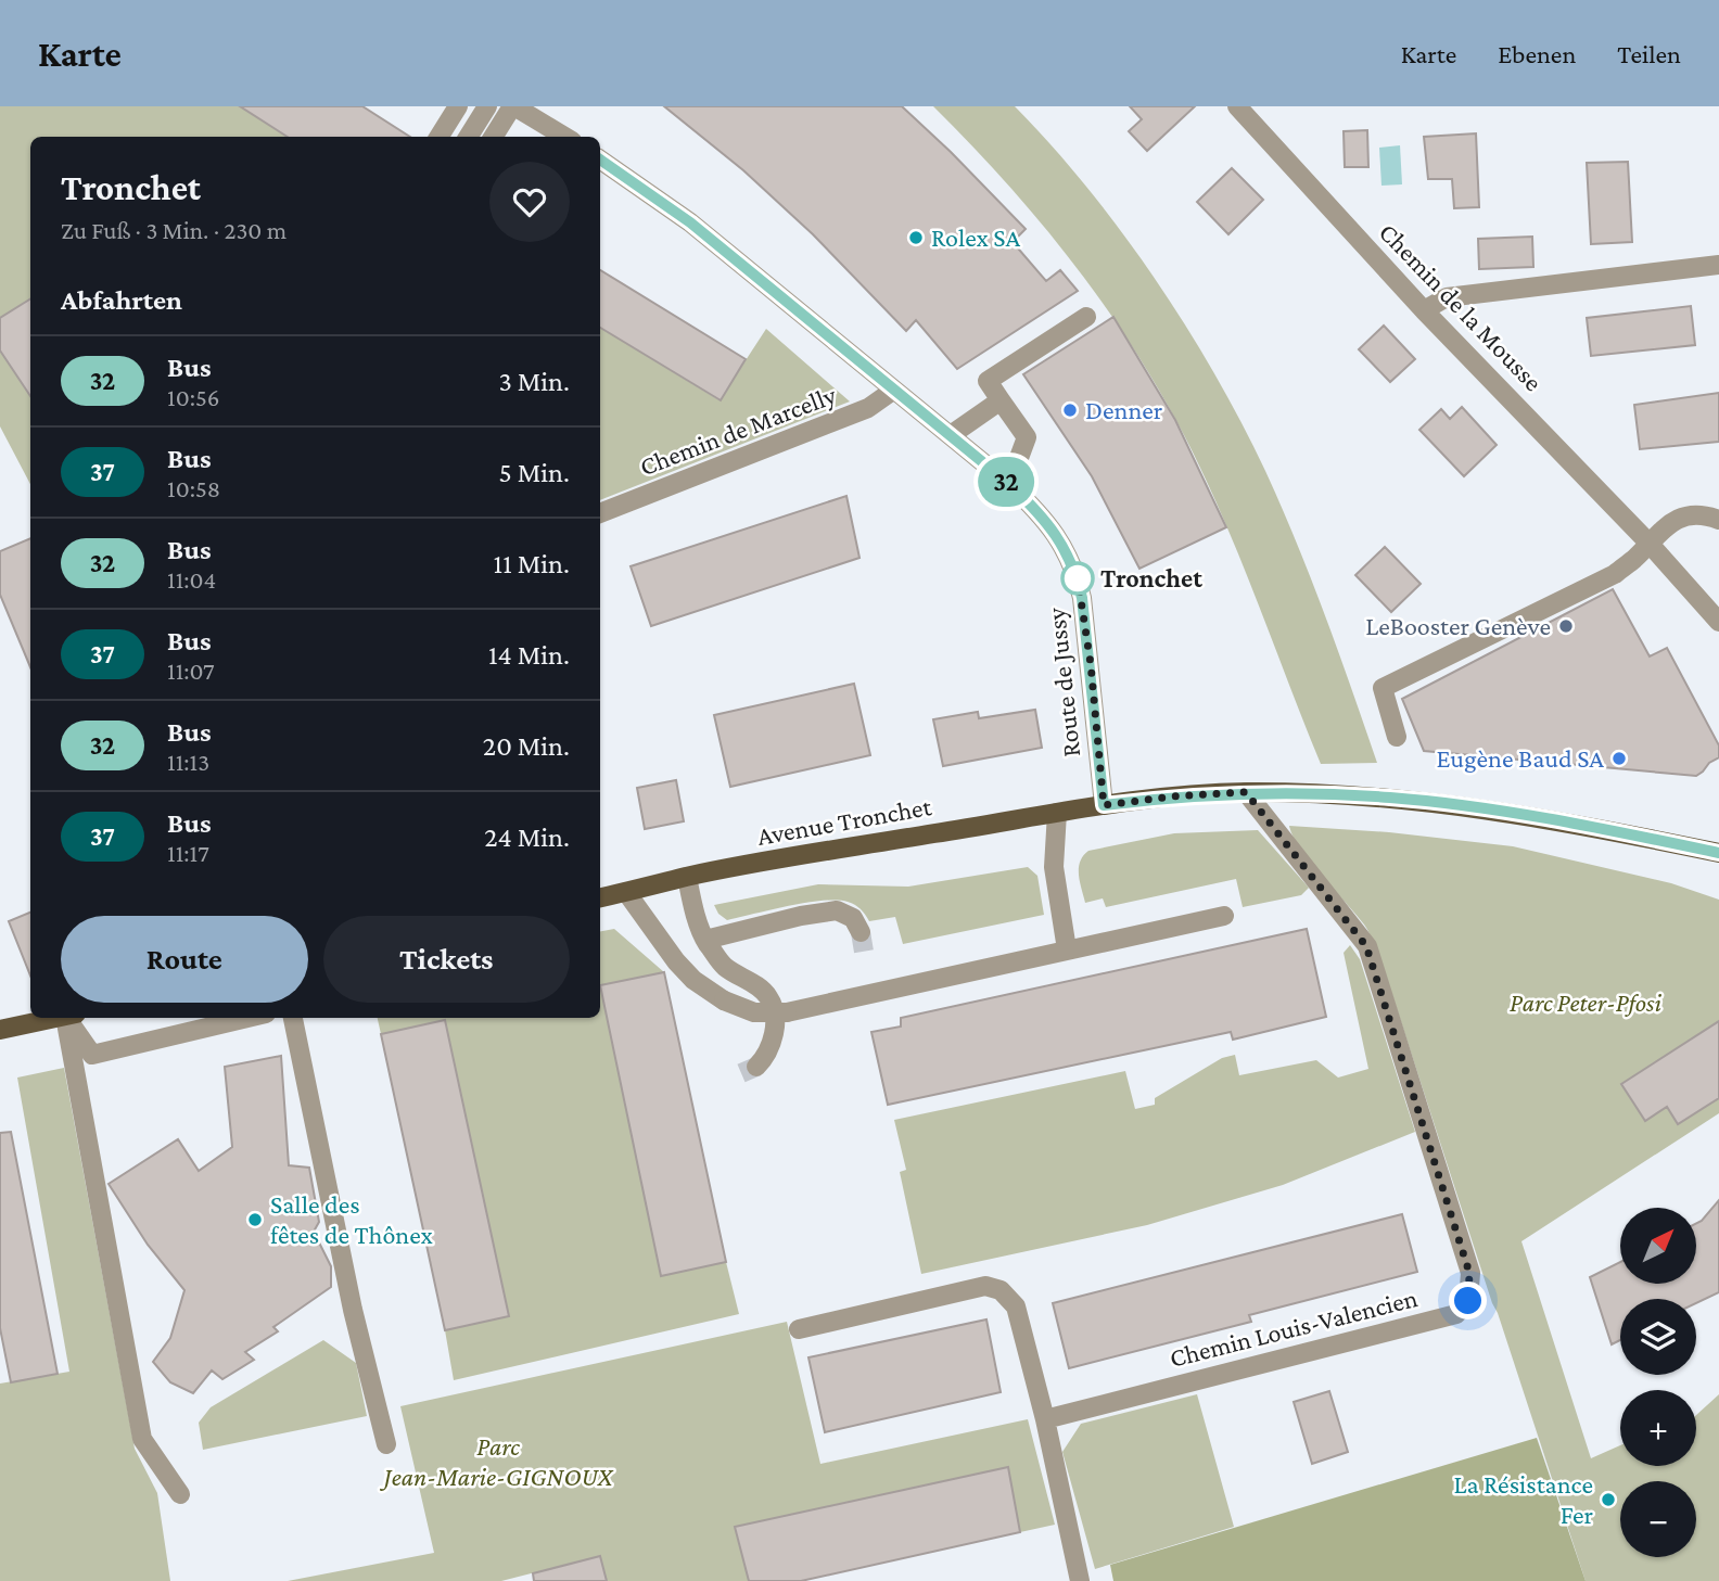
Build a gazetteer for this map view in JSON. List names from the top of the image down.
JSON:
{
  "streets": {
    "main road": ["Avenue Tronchet"],
    "street": [
      "Chemin de la Mousse",
      "Chemin de Marcelly",
      "Route de Jussy",
      "Chemin Louis-Valencien"
    ]
  },
  "crossings": [
    ["Chemin de Marcelly", "Route de Jussy"],
    ["Route de Jussy", "Avenue Tronchet"]
  ],
  "parks": ["Parc Peter-Pfosi", "Parc Jean-Marie-GIGNOUX"],
  "places": [
    "Rolex SA",
    "Denner",
    "Tronchet",
    "LeBooster Genève",
    "Eugène Baud SA",
    "Salle des fêtes de Thônex",
    "La Résistance Fer"
  ],
  "lines": ["bus line 32"],
  "north": "top right",
  "page": {
    "header": "Karte",
    "nav": ["Karte", "Ebenen", "Teilen"],
    "on_map": "32",
    "heading": [
      ["Tronchet", "Zu Fuß · 3 Min. · 230 m"],
      "Abfahrten"
    ],
    "list": [
      {
        "mark": "32",
        "name": "Bus",
        "note": "10:56",
        "value": "3 Min."
      },
      {
        "mark": "37",
        "name": "Bus",
        "note": "10:58",
        "value": "5 Min."
      },
      {
        "mark": "32",
        "name": "Bus",
        "note": "11:04",
        "value": "11 Min."
      },
      {
        "mark": "37",
        "name": "Bus",
        "note": "11:07",
        "value": "14 Min."
      },
      {
        "mark": "32",
        "name": "Bus",
        "note": "11:13",
        "value": "20 Min."
      },
      {
        "mark": "37",
        "name": "Bus",
        "note": "11:17",
        "value": "24 Min."
      }
    ],
    "buttons": ["Route", "Tickets"],
    "map_buttons": ["+", "−"]
  }
}
